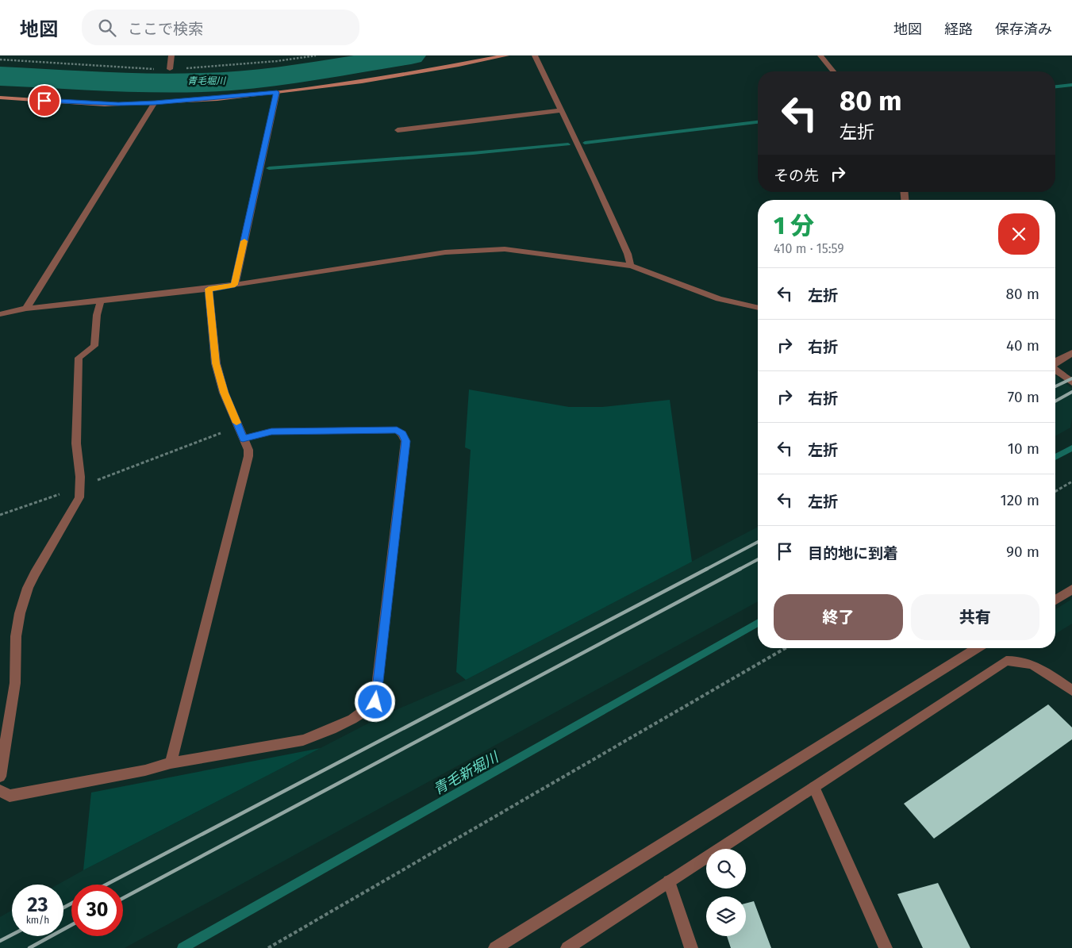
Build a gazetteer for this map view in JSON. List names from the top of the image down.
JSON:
{
  "water": ["青毛堀川", "青毛新堀川"],
  "page": {
    "header": "地図",
    "search": "ここで検索",
    "nav": ["地図", "経路", "保存済み"],
    "turn": ["80 m", "左折"],
    "then": "その先",
    "heading": ["1 分", "410 m · 15:59"],
    "list": [
      {
        "name": "左折",
        "value": "80 m"
      },
      {
        "name": "右折",
        "value": "40 m"
      },
      {
        "name": "右折",
        "value": "70 m"
      },
      {
        "name": "左折",
        "value": "10 m"
      },
      {
        "name": "左折",
        "value": "120 m"
      },
      {
        "name": "目的地に到着",
        "value": "90 m"
      }
    ],
    "buttons": ["終了", "共有"],
    "speed": "23 km/h",
    "limit": "30"
  }
}
